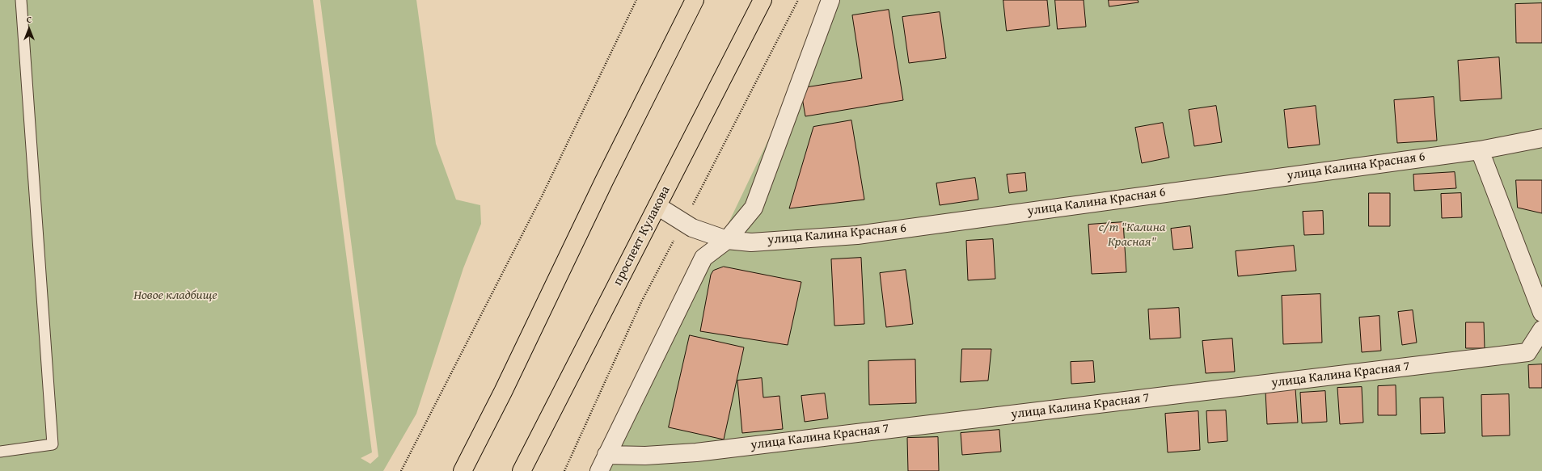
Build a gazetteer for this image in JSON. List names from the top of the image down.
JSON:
{
  "streets": {
    "main road": ["проспект Кулакова"],
    "street": ["улица Калина Красная 6", "улица Калина Красная 7"]
  },
  "crossings": [
    ["улица Калина Красная 6", "проспект Кулакова"]
  ],
  "parks": ["с/т \"Калина Красная\"", "Новое кладбище"],
  "north": "top"
}
